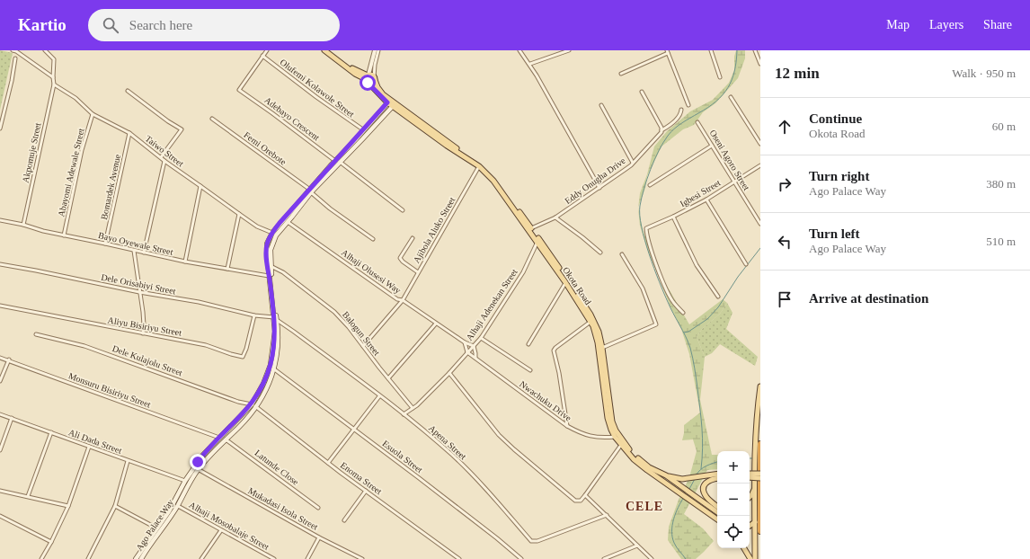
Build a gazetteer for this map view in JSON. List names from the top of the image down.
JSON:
{
  "streets": {
    "main road": ["Okota Road", "Ago Palace Way"],
    "street": [
      "Olufemi Kolawole Street",
      "Adebayo Crescent",
      "Femi Orebote",
      "Taiwo Street",
      "Akpomuje Street",
      "Oseni Agoro Street",
      "Abayomi Adewale Street",
      "Eddy Onugha Drive",
      "Bomardek Avenue",
      "Igbesi Street",
      "Ajibola Aluko Street",
      "Bayo Oyewale Street",
      "Alhaji Olusesi Way",
      "Dele Orisabiyi Street",
      "Alhaji Adenekan Street",
      "Aliyu Bisiriyu Street",
      "Balogun Street",
      "Dele Kulajolu Street",
      "Monsuru Bisiriyu Street",
      "Nwachuku Drive",
      "Ali Dada Street",
      "Apena Street",
      "Esuola Street",
      "Latunde Close",
      "Enoma Street",
      "Mukadasi Isola Street",
      "Alhaji Mosobalaje Street"
    ]
  },
  "crossings": [
    ["Olufemi Kolawole Street", "Adebayo Crescent"],
    ["Olufemi Kolawole Street", "Ago Palace Way"],
    ["Adebayo Crescent", "Ago Palace Way"],
    ["Femi Orebote", "Ago Palace Way"],
    ["Taiwo Street", "Akpomuje Street"],
    ["Taiwo Street", "Abayomi Adewale Street"],
    ["Taiwo Street", "Bomardek Avenue"],
    ["Taiwo Street", "Ago Palace Way"],
    ["Akpomuje Street", "Bayo Oyewale Street"],
    ["Oseni Agoro Street", "Igbesi Street"],
    ["Abayomi Adewale Street", "Bayo Oyewale Street"],
    ["Eddy Onugha Drive", "Okota Road"],
    ["Bomardek Avenue", "Bayo Oyewale Street"],
    ["Ajibola Aluko Street", "Alhaji Olusesi Way"],
    ["Ajibola Aluko Street", "Okota Road"],
    ["Ajibola Aluko Street", "Balogun Street"],
    ["Bayo Oyewale Street", "Ago Palace Way"],
    ["Alhaji Olusesi Way", "Alhaji Adenekan Street"],
    ["Alhaji Olusesi Way", "Ago Palace Way"],
    ["Dele Orisabiyi Street", "Aliyu Bisiriyu Street"],
    ["Dele Orisabiyi Street", "Apena Street"],
    ["Dele Orisabiyi Street", "Ago Palace Way"],
    ["Okota Road", "Alhaji Adenekan Street"],
    ["Okota Road", "Nwachuku Drive"],
    ["Okota Road", "Ago Palace Way"],
    ["Alhaji Adenekan Street", "Balogun Street"],
    ["Alhaji Adenekan Street", "Nwachuku Drive"],
    ["Alhaji Adenekan Street", "Apena Street"],
    ["Balogun Street", "Ago Palace Way"],
    ["Dele Kulajolu Street", "Enoma Street"],
    ["Dele Kulajolu Street", "Ago Palace Way"],
    ["Monsuru Bisiriyu Street", "Ago Palace Way"],
    ["Ali Dada Street", "Ago Palace Way"],
    ["Apena Street", "Ago Palace Way"],
    ["Esuola Street", "Ago Palace Way"],
    ["Latunde Close", "Ago Palace Way"],
    ["Enoma Street", "Ago Palace Way"],
    ["Mukadasi Isola Street", "Ago Palace Way"],
    ["Ago Palace Way", "Alhaji Mosobalaje Street"]
  ],
  "districts": ["CELE"],
  "page": {
    "header": "Kartio",
    "search": "Search here",
    "nav": ["Map", "Layers", "Share"],
    "heading": ["12 min", "Walk · 950 m"],
    "list": [
      ["Continue", "Okota Road", "60 m"],
      ["Turn right", "Ago Palace Way", "380 m"],
      ["Turn left", "Ago Palace Way", "510 m"],
      "Arrive at destination"
    ],
    "map_buttons": ["+", "−"]
  }
}
